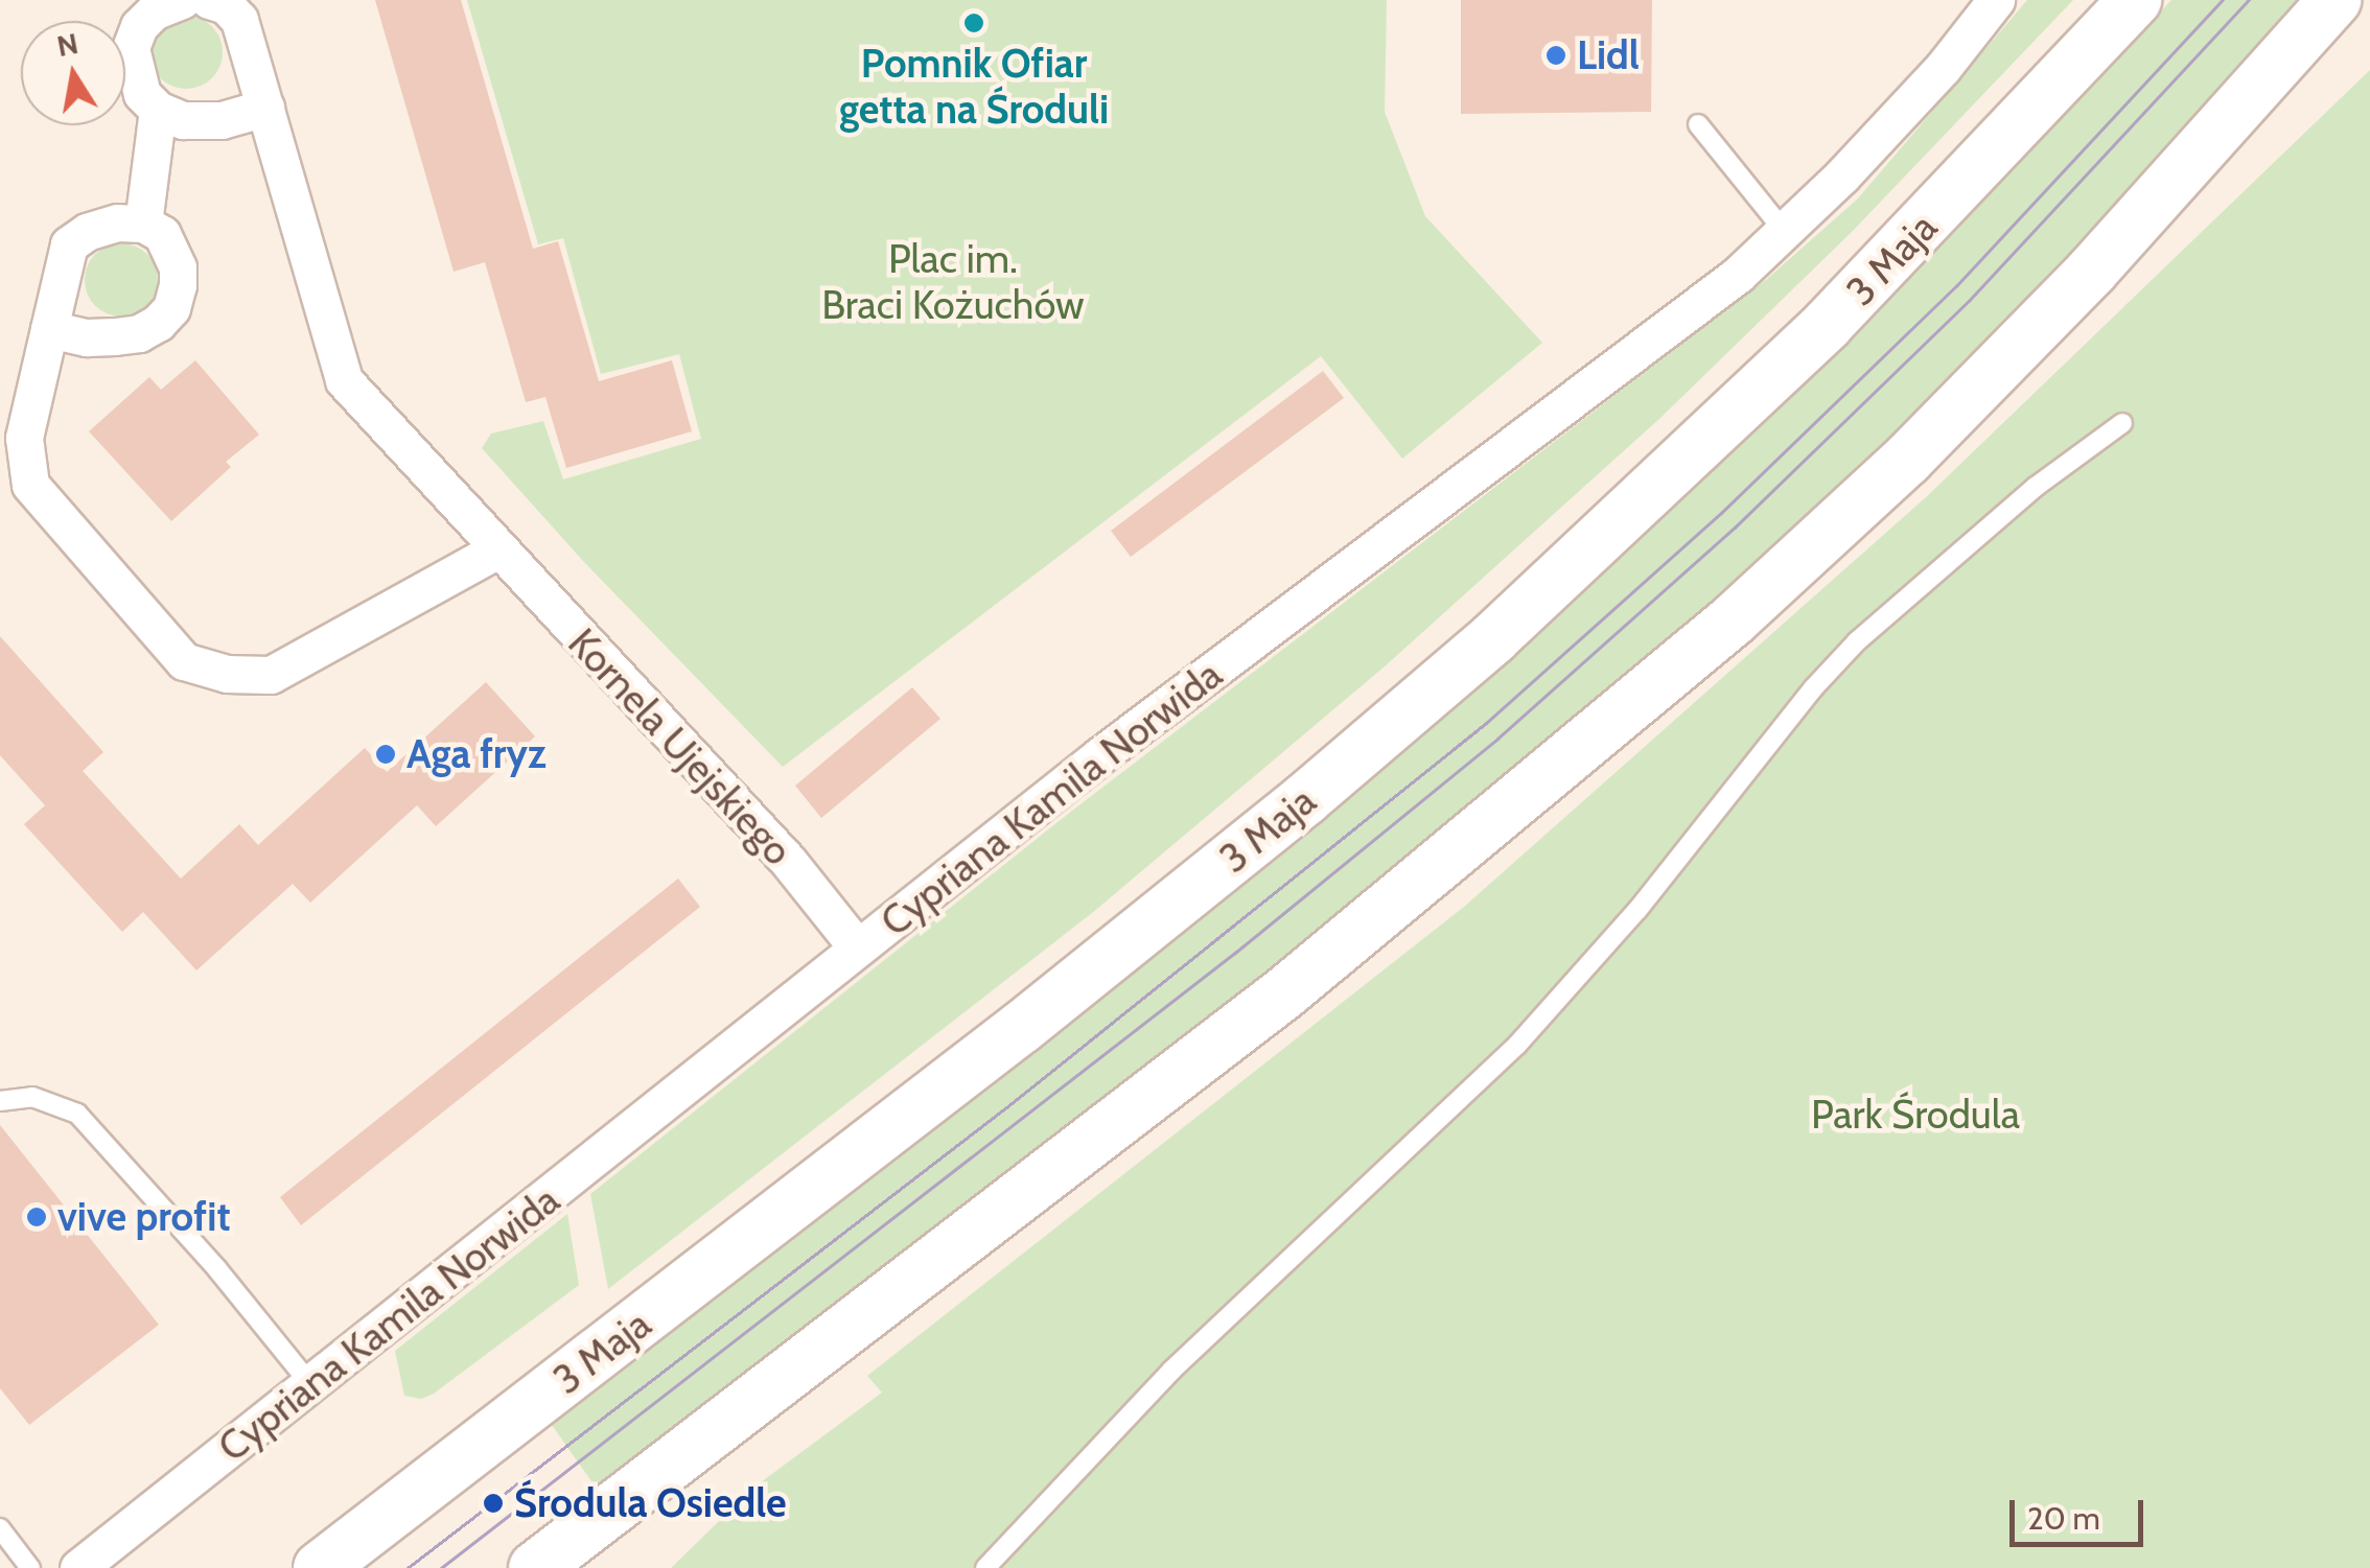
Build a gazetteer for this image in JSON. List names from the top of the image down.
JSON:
{
  "streets": {
    "main road": ["3 Maja"],
    "street": ["Kornela Ujejskiego", "Cypriana Kamila Norwida"]
  },
  "crossings": [
    ["Kornela Ujejskiego", "Cypriana Kamila Norwida"]
  ],
  "parks": ["Plac im. Braci Kożuchów", "Park Środula"],
  "places": [
    "Pomnik Ofiar getta na Środuli",
    "Lidl",
    "Aga fryz",
    "vive profit",
    "Środula Osiedle"
  ],
  "scale_bar": "20 m",
  "north": "top"
}
